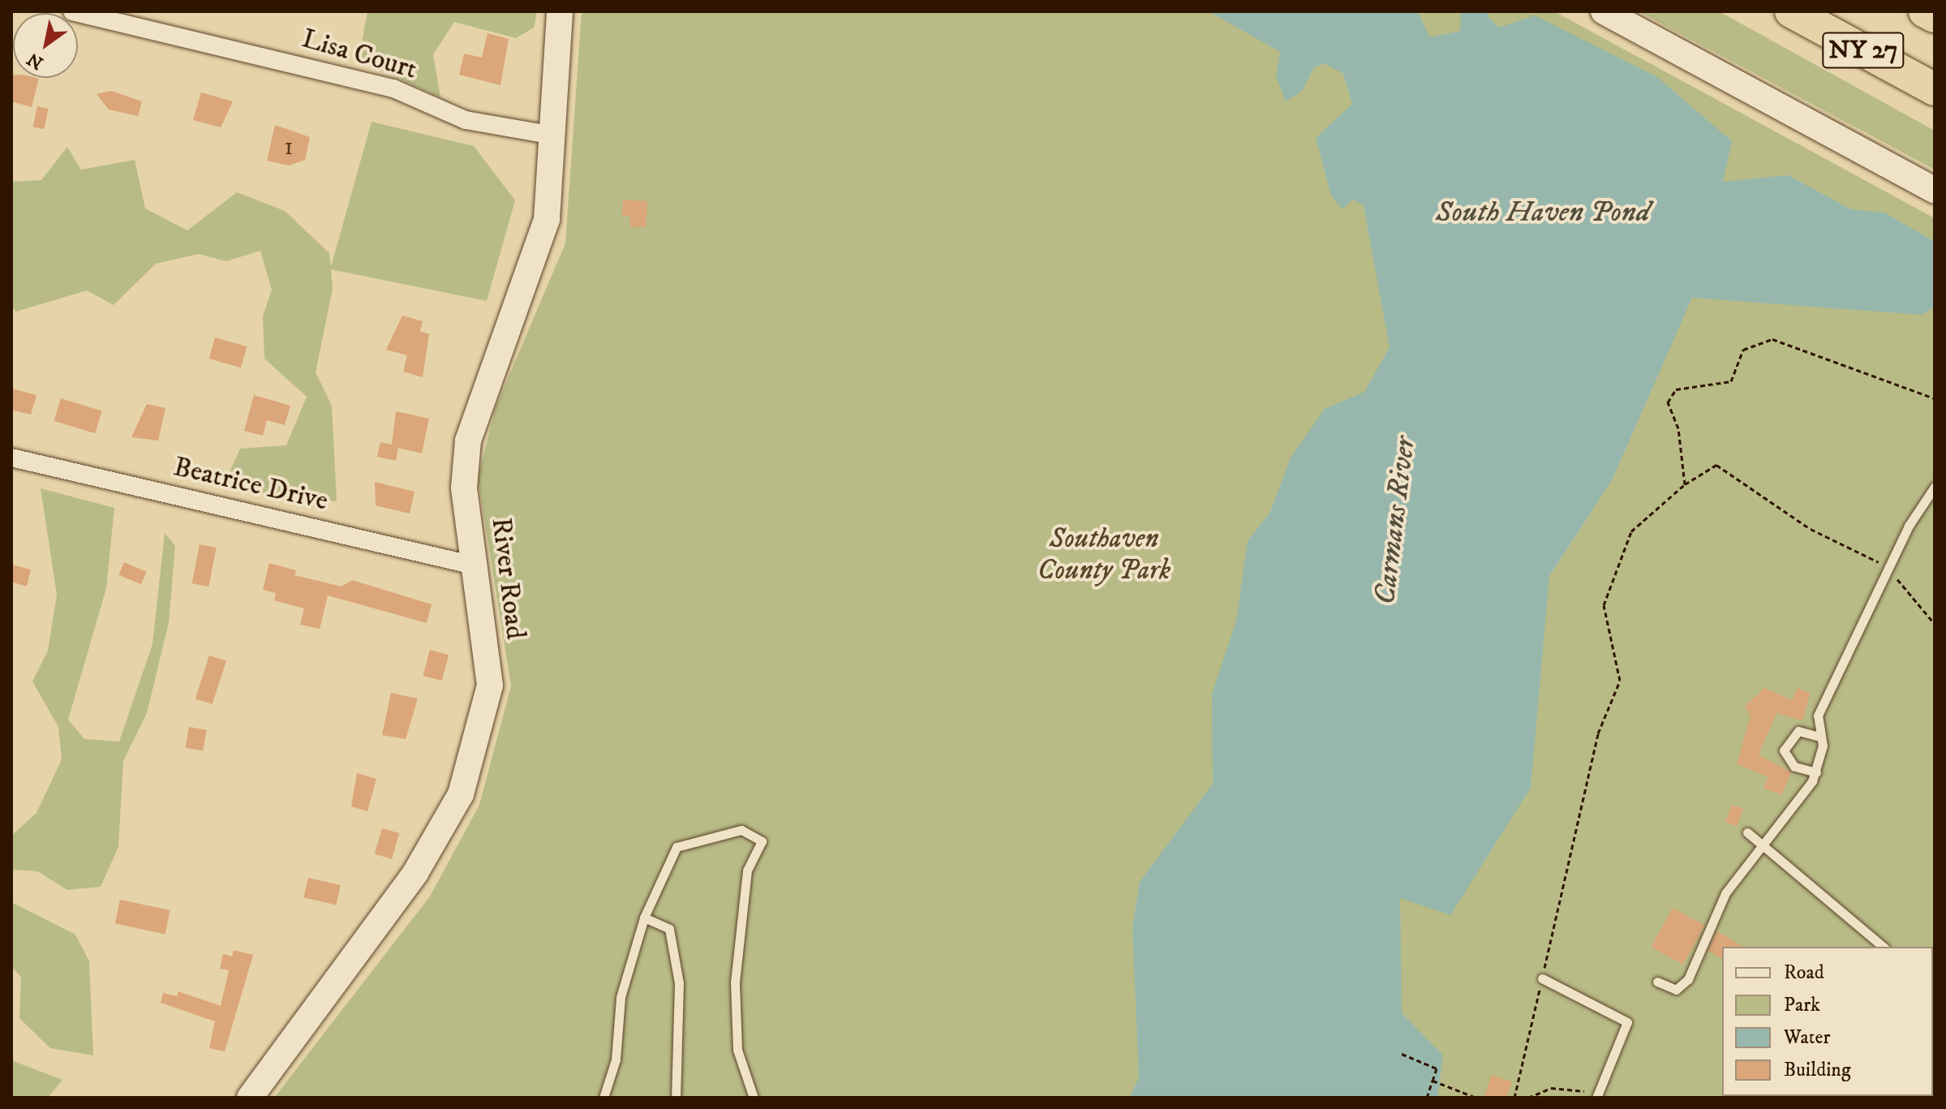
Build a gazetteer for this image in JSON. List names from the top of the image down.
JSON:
{
  "streets": {
    "highway": ["NY 27"],
    "street": ["Lisa Court", "Beatrice Drive", "River Road"]
  },
  "crossings": [
    ["Lisa Court", "River Road"],
    ["Beatrice Drive", "River Road"]
  ],
  "water": ["South Haven Pond", "Carmans River"],
  "parks": ["Southaven County Park"],
  "house_numbers": ["1"],
  "legend": [
    "Road",
    "Park",
    "Water",
    "Building"
  ],
  "north": "bottom left"
}
